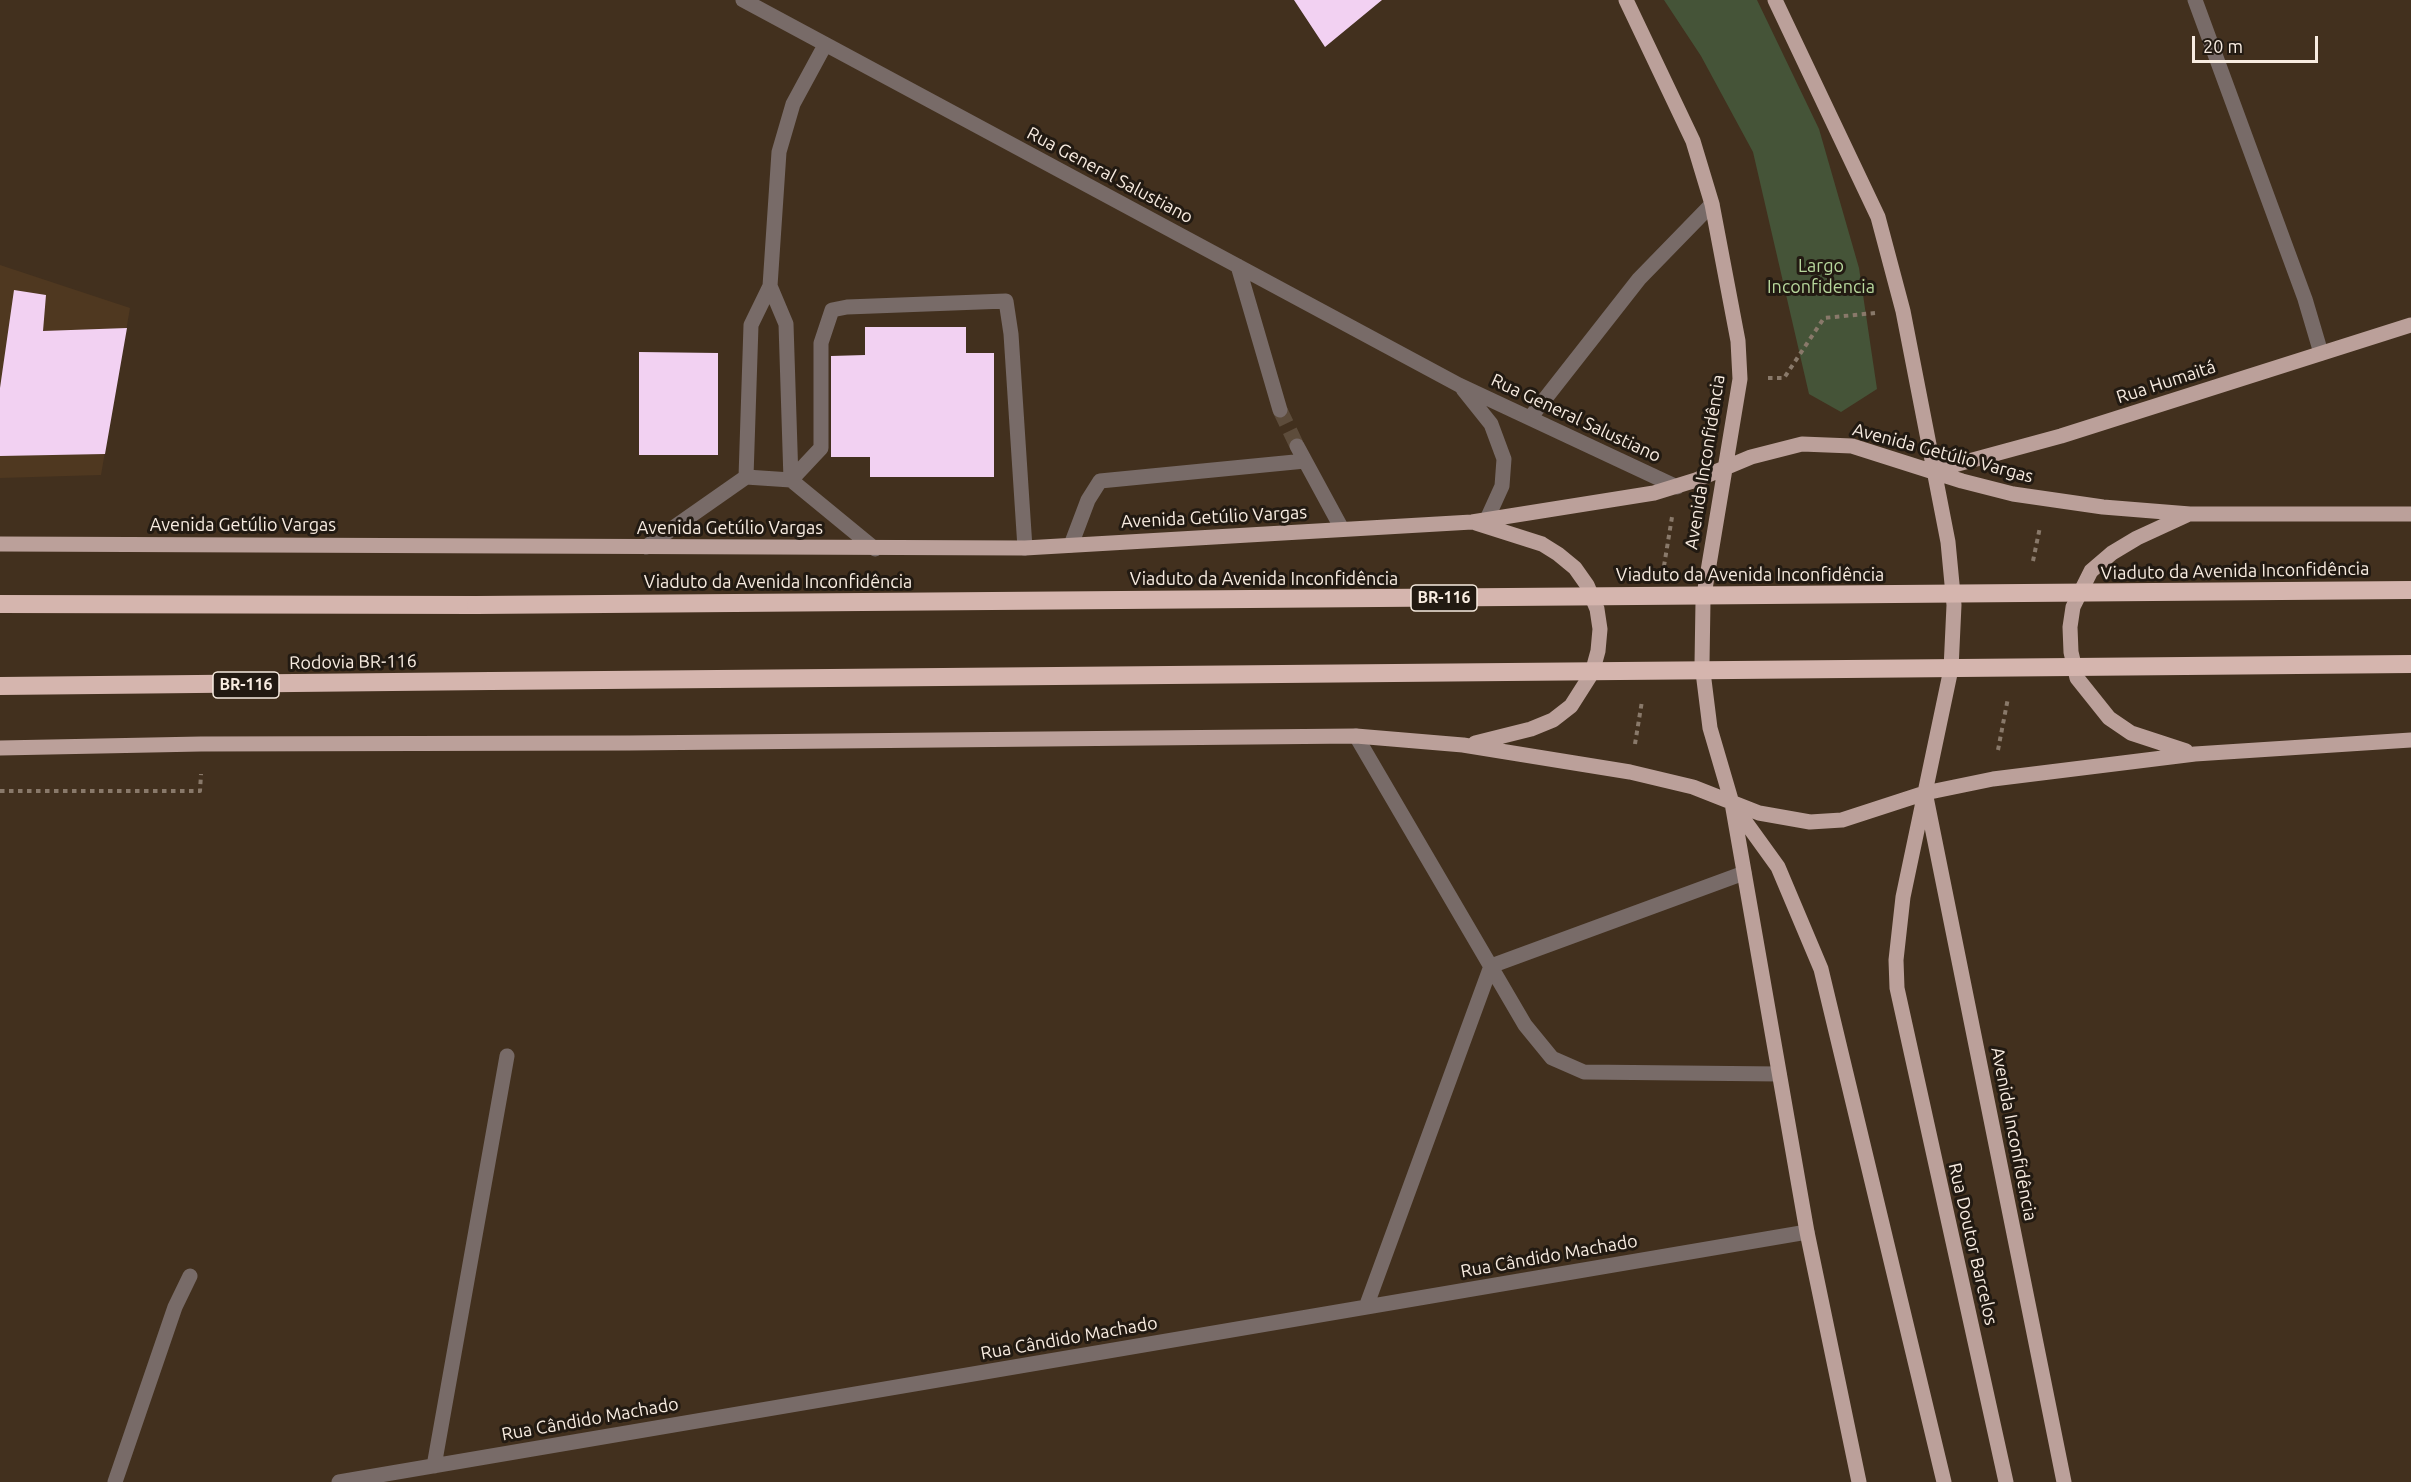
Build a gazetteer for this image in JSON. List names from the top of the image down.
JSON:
{
  "streets": {
    "highway": ["Viaduto da Avenida Inconfidência", "BR-116", "Rodovia BR-116"],
    "main road": [
      "Rua Humaitá",
      "Avenida Getúlio Vargas",
      "Avenida Inconfidência",
      "Rua Doutor Barcelos"
    ],
    "street": ["Rua General Salustiano", "Rua Cândido Machado"]
  },
  "crossings": [
    ["Rua General Salustiano", "Avenida Getúlio Vargas"],
    ["Rua Humaitá", "Avenida Getúlio Vargas"],
    ["Rua Humaitá", "Avenida Inconfidência"],
    ["Avenida Getúlio Vargas", "Avenida Inconfidência"],
    ["Avenida Inconfidência", "Rua Doutor Barcelos"],
    ["Avenida Inconfidência", "Rua Cândido Machado"]
  ],
  "parks": ["Largo Inconfidencia"],
  "scale_bar": "20 m"
}
